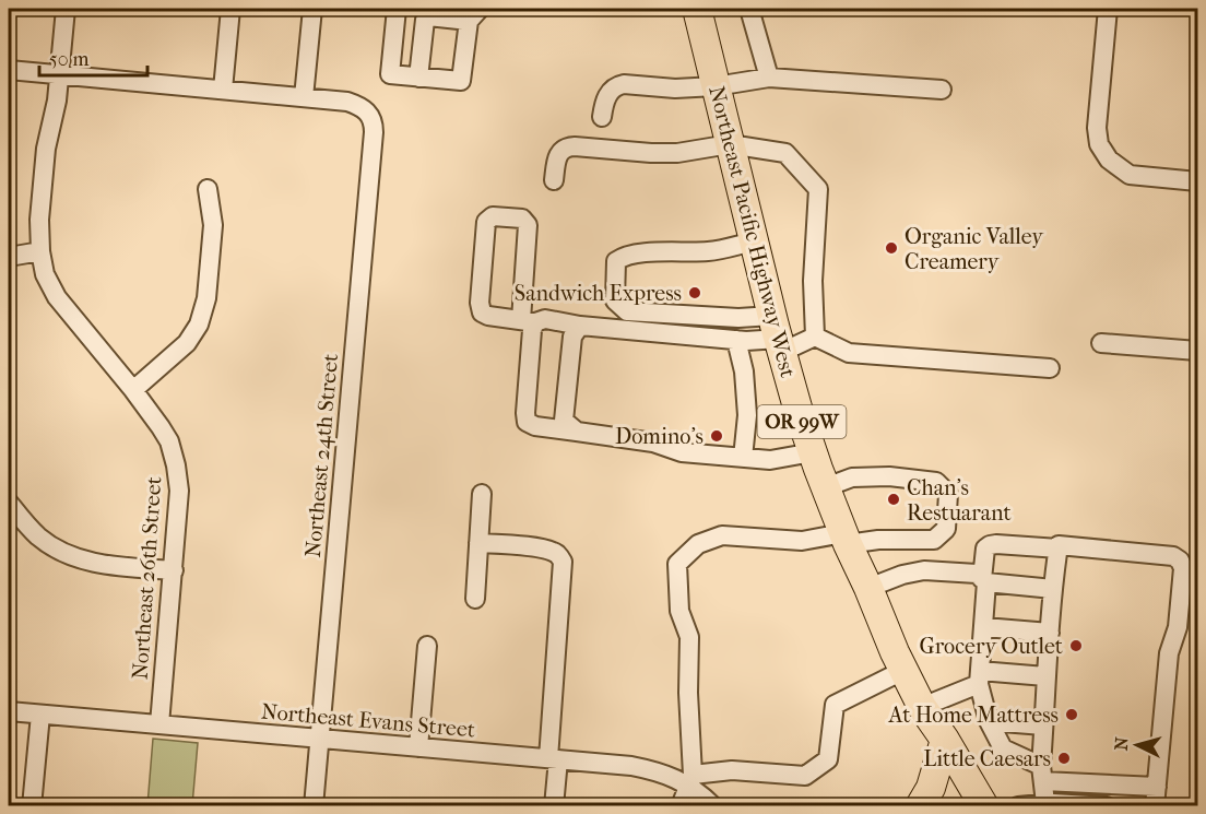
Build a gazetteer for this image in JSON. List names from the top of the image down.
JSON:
{
  "streets": {
    "highway": ["Northeast Pacific Highway West", "OR 99W"],
    "street": ["Northeast 24th Street", "Northeast 26th Street", "Northeast Evans Street"]
  },
  "crossings": [
    ["Northeast 24th Street", "Northeast Evans Street"],
    ["Northeast 26th Street", "Northeast Evans Street"]
  ],
  "places": [
    "Organic Valley Creamery",
    "Sandwich Express",
    "Domino's",
    "Chan's Restuarant",
    "Grocery Outlet",
    "At Home Mattress",
    "Little Caesars"
  ],
  "scale_bar": "50 m",
  "north": "left"
}
